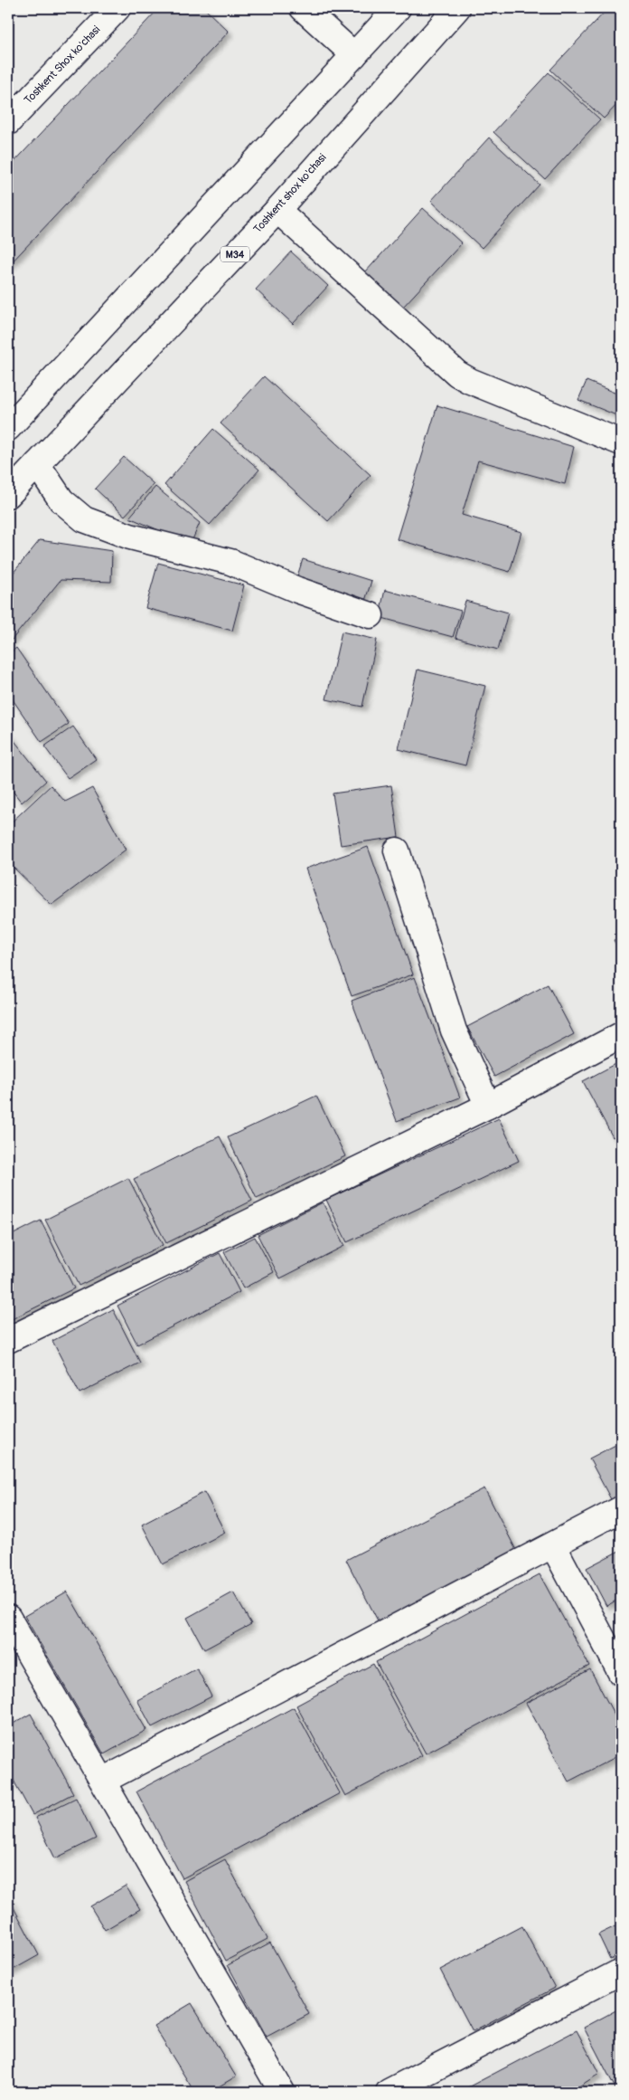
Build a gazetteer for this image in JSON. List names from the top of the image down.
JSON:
{
  "streets": {
    "street": ["Toshkent Shox ko'chasi", "Toshkent shox ko'chasi", "M34"]
  }
}
